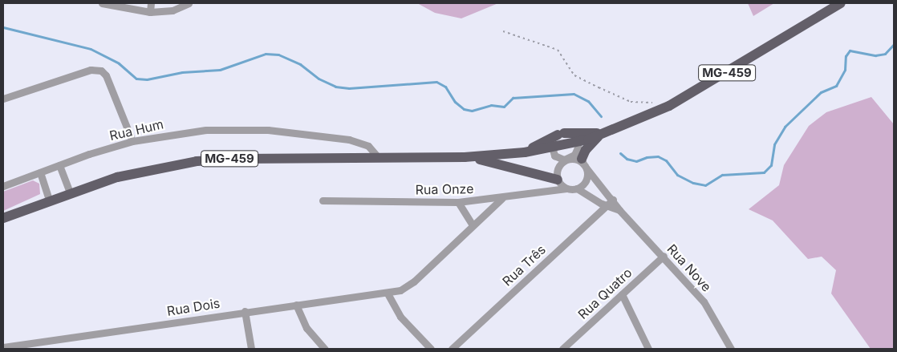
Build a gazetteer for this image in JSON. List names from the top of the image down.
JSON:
{
  "streets": {
    "main road": ["MG-459"],
    "street": [
      "Rua Hum",
      "Rua Onze",
      "Rua Três",
      "Rua Nove",
      "Rua Quatro",
      "Rua Dois"
    ]
  },
  "crossings": [
    ["MG-459", "Rua Hum"],
    ["Rua Onze", "Rua Nove"],
    ["Rua Onze", "Rua Dois"],
    ["Rua Três", "Rua Nove"],
    ["Rua Nove", "Rua Quatro"]
  ]
}
